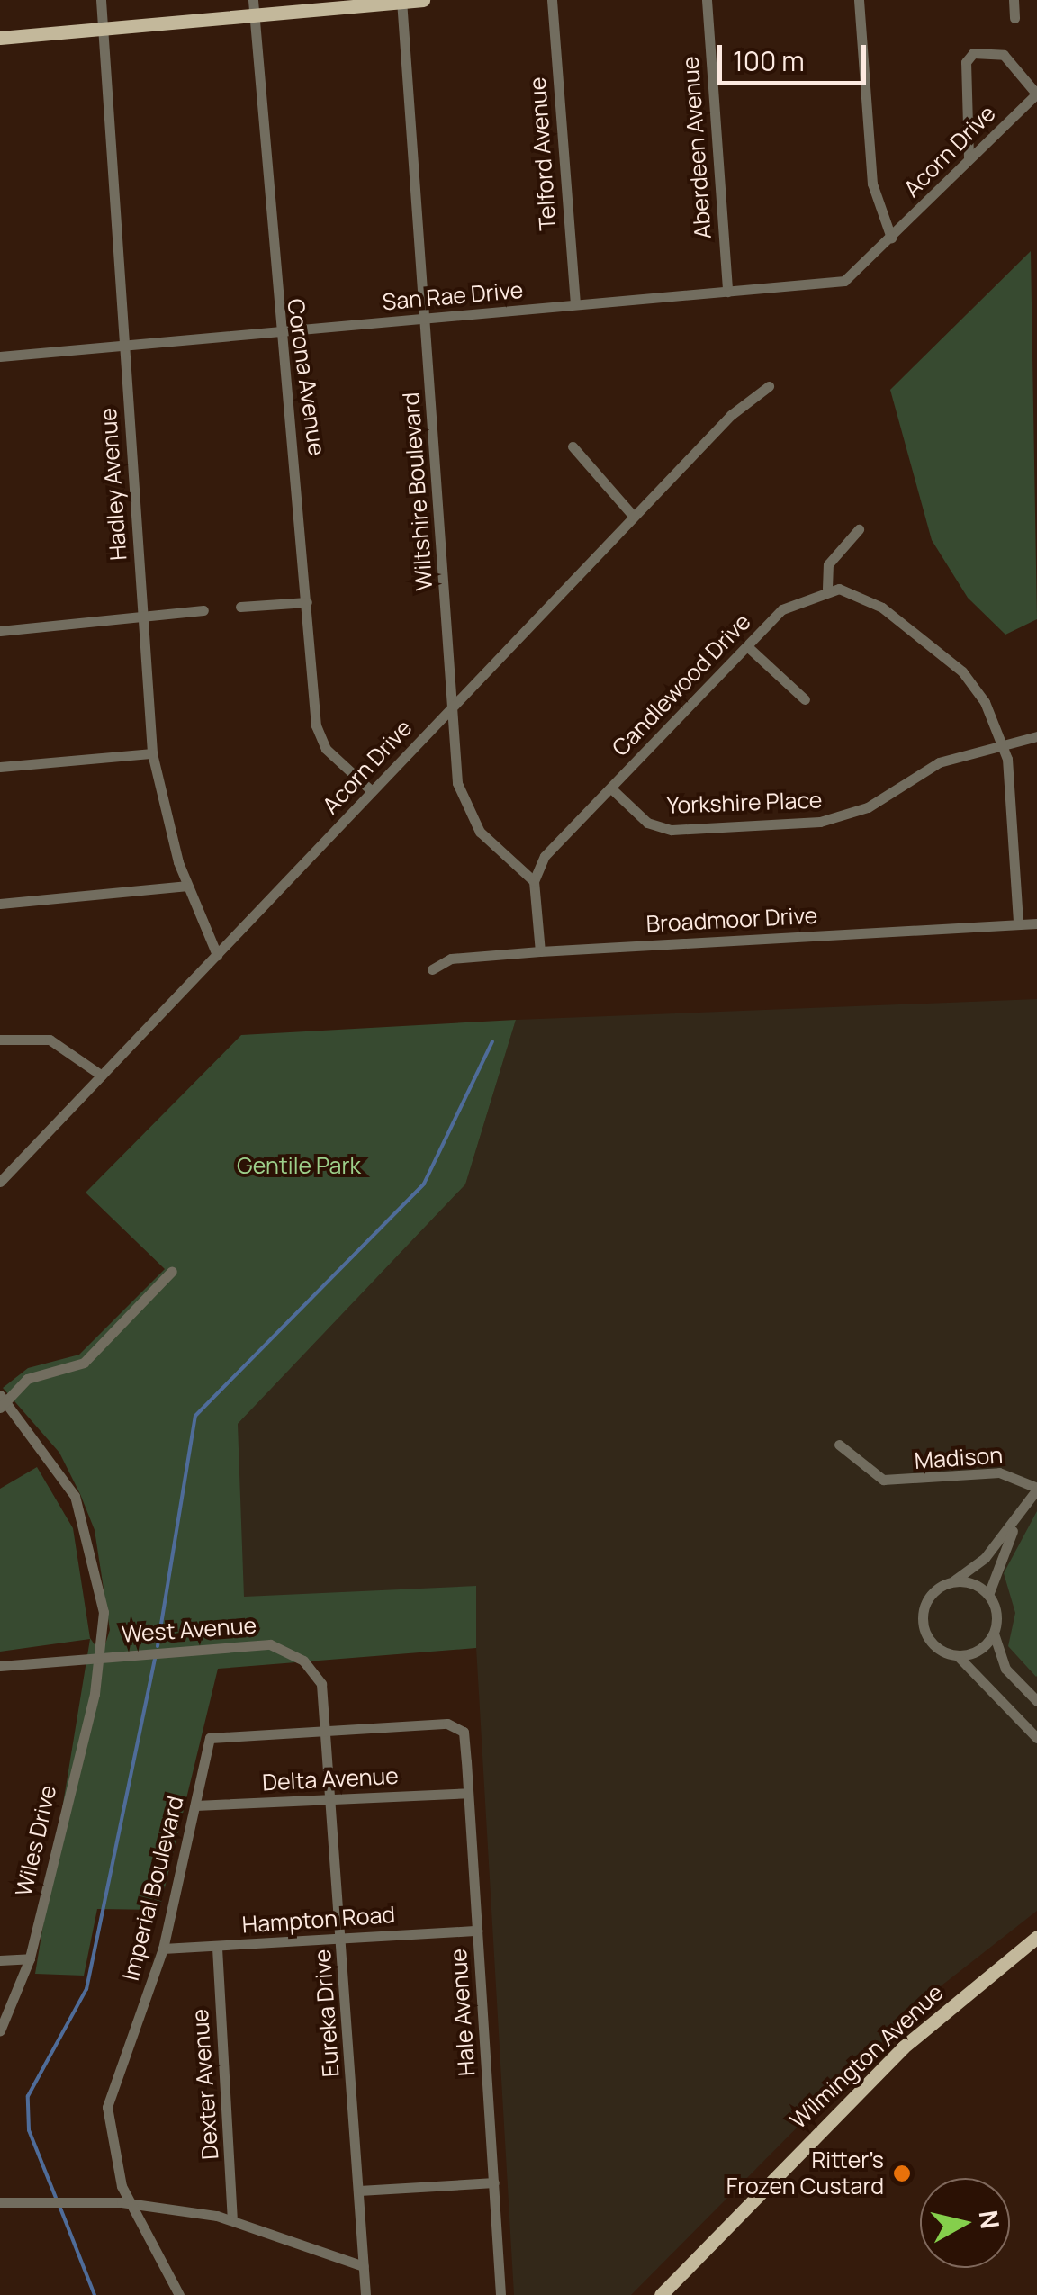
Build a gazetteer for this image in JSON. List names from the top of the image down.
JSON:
{
  "streets": {
    "main road": ["Wilmington Avenue"],
    "street": [
      "Aberdeen Avenue",
      "Acorn Drive",
      "Telford Avenue",
      "San Rae Drive",
      "Corona Avenue",
      "Hadley Avenue",
      "Wiltshire Boulevard",
      "Candlewood Drive",
      "Yorkshire Place",
      "Broadmoor Drive",
      "Madison",
      "West Avenue",
      "Delta Avenue",
      "Wiles Drive",
      "Imperial Boulevard",
      "Hampton Road",
      "Hale Avenue",
      "Eureka Drive",
      "Dexter Avenue"
    ]
  },
  "crossings": [
    ["Aberdeen Avenue", "San Rae Drive"],
    ["Acorn Drive", "San Rae Drive"],
    ["Acorn Drive", "Corona Avenue"],
    ["Acorn Drive", "Hadley Avenue"],
    ["Acorn Drive", "Wiltshire Boulevard"],
    ["Telford Avenue", "San Rae Drive"],
    ["San Rae Drive", "Corona Avenue"],
    ["San Rae Drive", "Hadley Avenue"],
    ["San Rae Drive", "Wiltshire Boulevard"],
    ["Wiltshire Boulevard", "Candlewood Drive"],
    ["Candlewood Drive", "Yorkshire Place"],
    ["West Avenue", "Wiles Drive"],
    ["West Avenue", "Imperial Boulevard"],
    ["West Avenue", "Hale Avenue"],
    ["West Avenue", "Eureka Drive"],
    ["Delta Avenue", "Imperial Boulevard"],
    ["Delta Avenue", "Hale Avenue"],
    ["Delta Avenue", "Eureka Drive"],
    ["Imperial Boulevard", "Hampton Road"],
    ["Imperial Boulevard", "Hale Avenue"],
    ["Imperial Boulevard", "Eureka Drive"],
    ["Hampton Road", "Hale Avenue"],
    ["Hampton Road", "Eureka Drive"],
    ["Hampton Road", "Dexter Avenue"],
    ["Hale Avenue", "Eureka Drive"]
  ],
  "parks": ["Gentile Park"],
  "places": ["Ritter’s Frozen Custard"],
  "scale_bar": "100 m",
  "north": "right"
}
